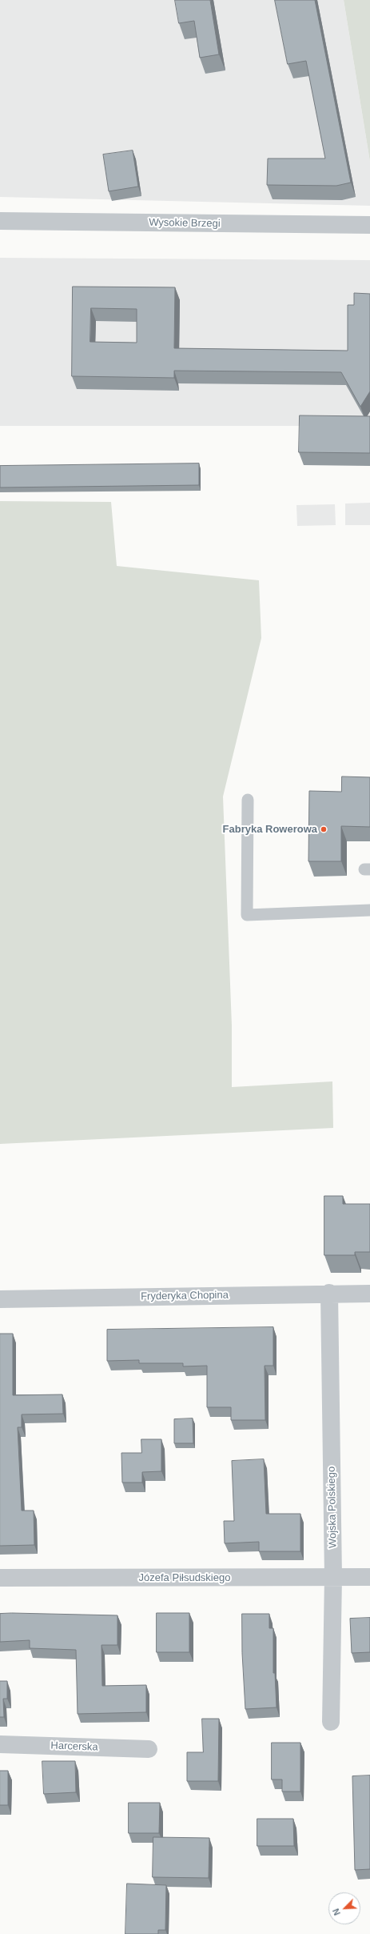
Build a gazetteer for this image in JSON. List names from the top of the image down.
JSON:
{
  "streets": {
    "street": [
      "Wysokie Brzegi",
      "Fryderyka Chopina",
      "Wojska Polskiego",
      "Józefa Piłsudskiego",
      "Harcerska"
    ]
  },
  "crossings": [
    ["Fryderyka Chopina", "Wojska Polskiego"],
    ["Wojska Polskiego", "Józefa Piłsudskiego"]
  ],
  "places": ["Fabryka Rowerowa"],
  "north": "bottom left"
}
